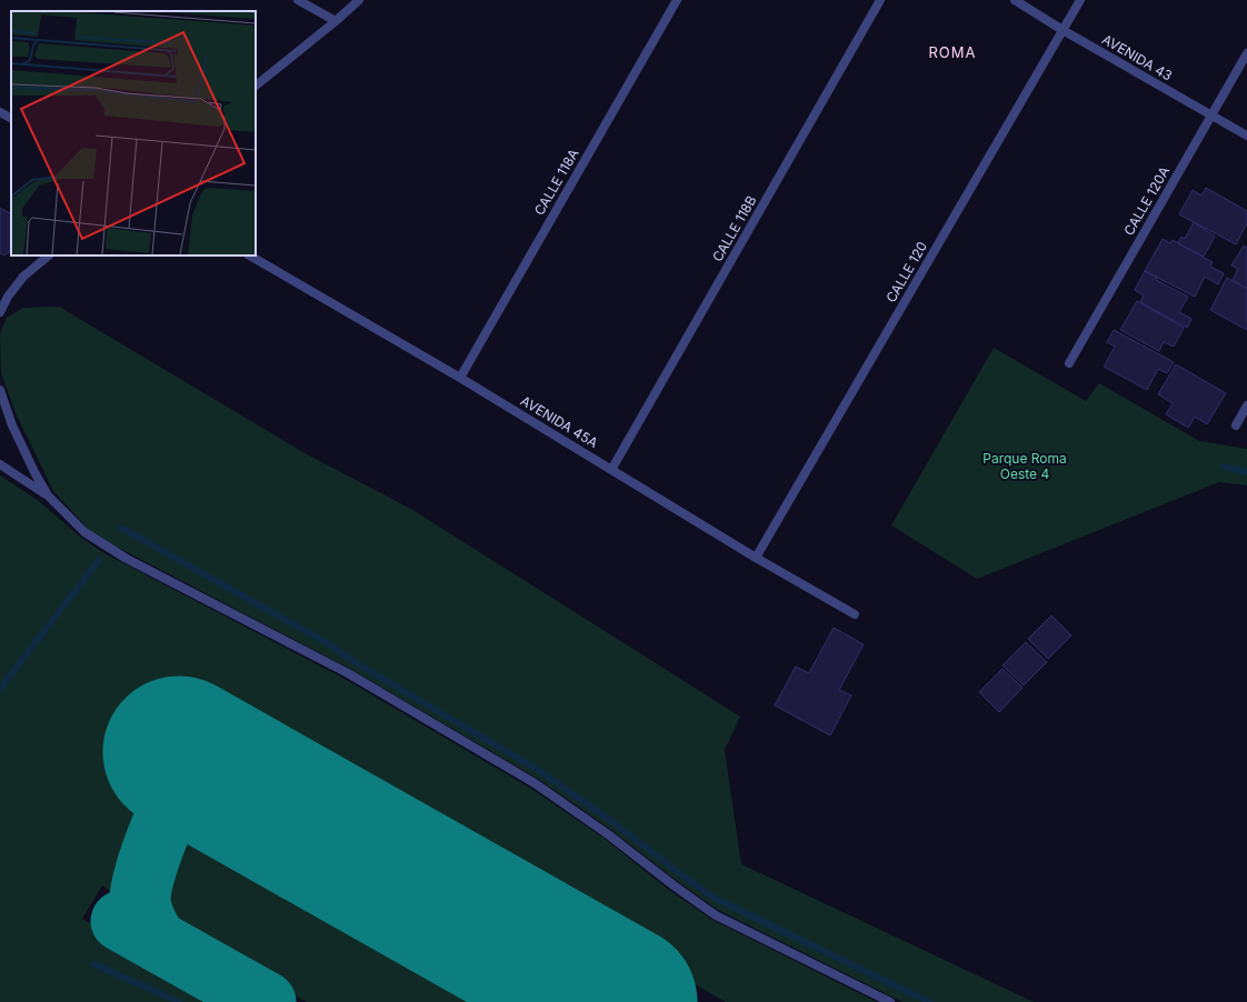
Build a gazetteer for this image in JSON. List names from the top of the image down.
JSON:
{
  "streets": {
    "street": [
      "AVENIDA 43",
      "CALLE 118A",
      "CALLE 120A",
      "CALLE 118B",
      "CALLE 120",
      "AVENIDA 45A"
    ]
  },
  "crossings": [
    ["AVENIDA 43", "CALLE 120A"],
    ["AVENIDA 43", "CALLE 120"],
    ["CALLE 118A", "AVENIDA 45A"],
    ["CALLE 118B", "AVENIDA 45A"],
    ["CALLE 120", "AVENIDA 45A"]
  ],
  "districts": ["ROMA"],
  "parks": ["Parque Roma Oeste 4"]
}
